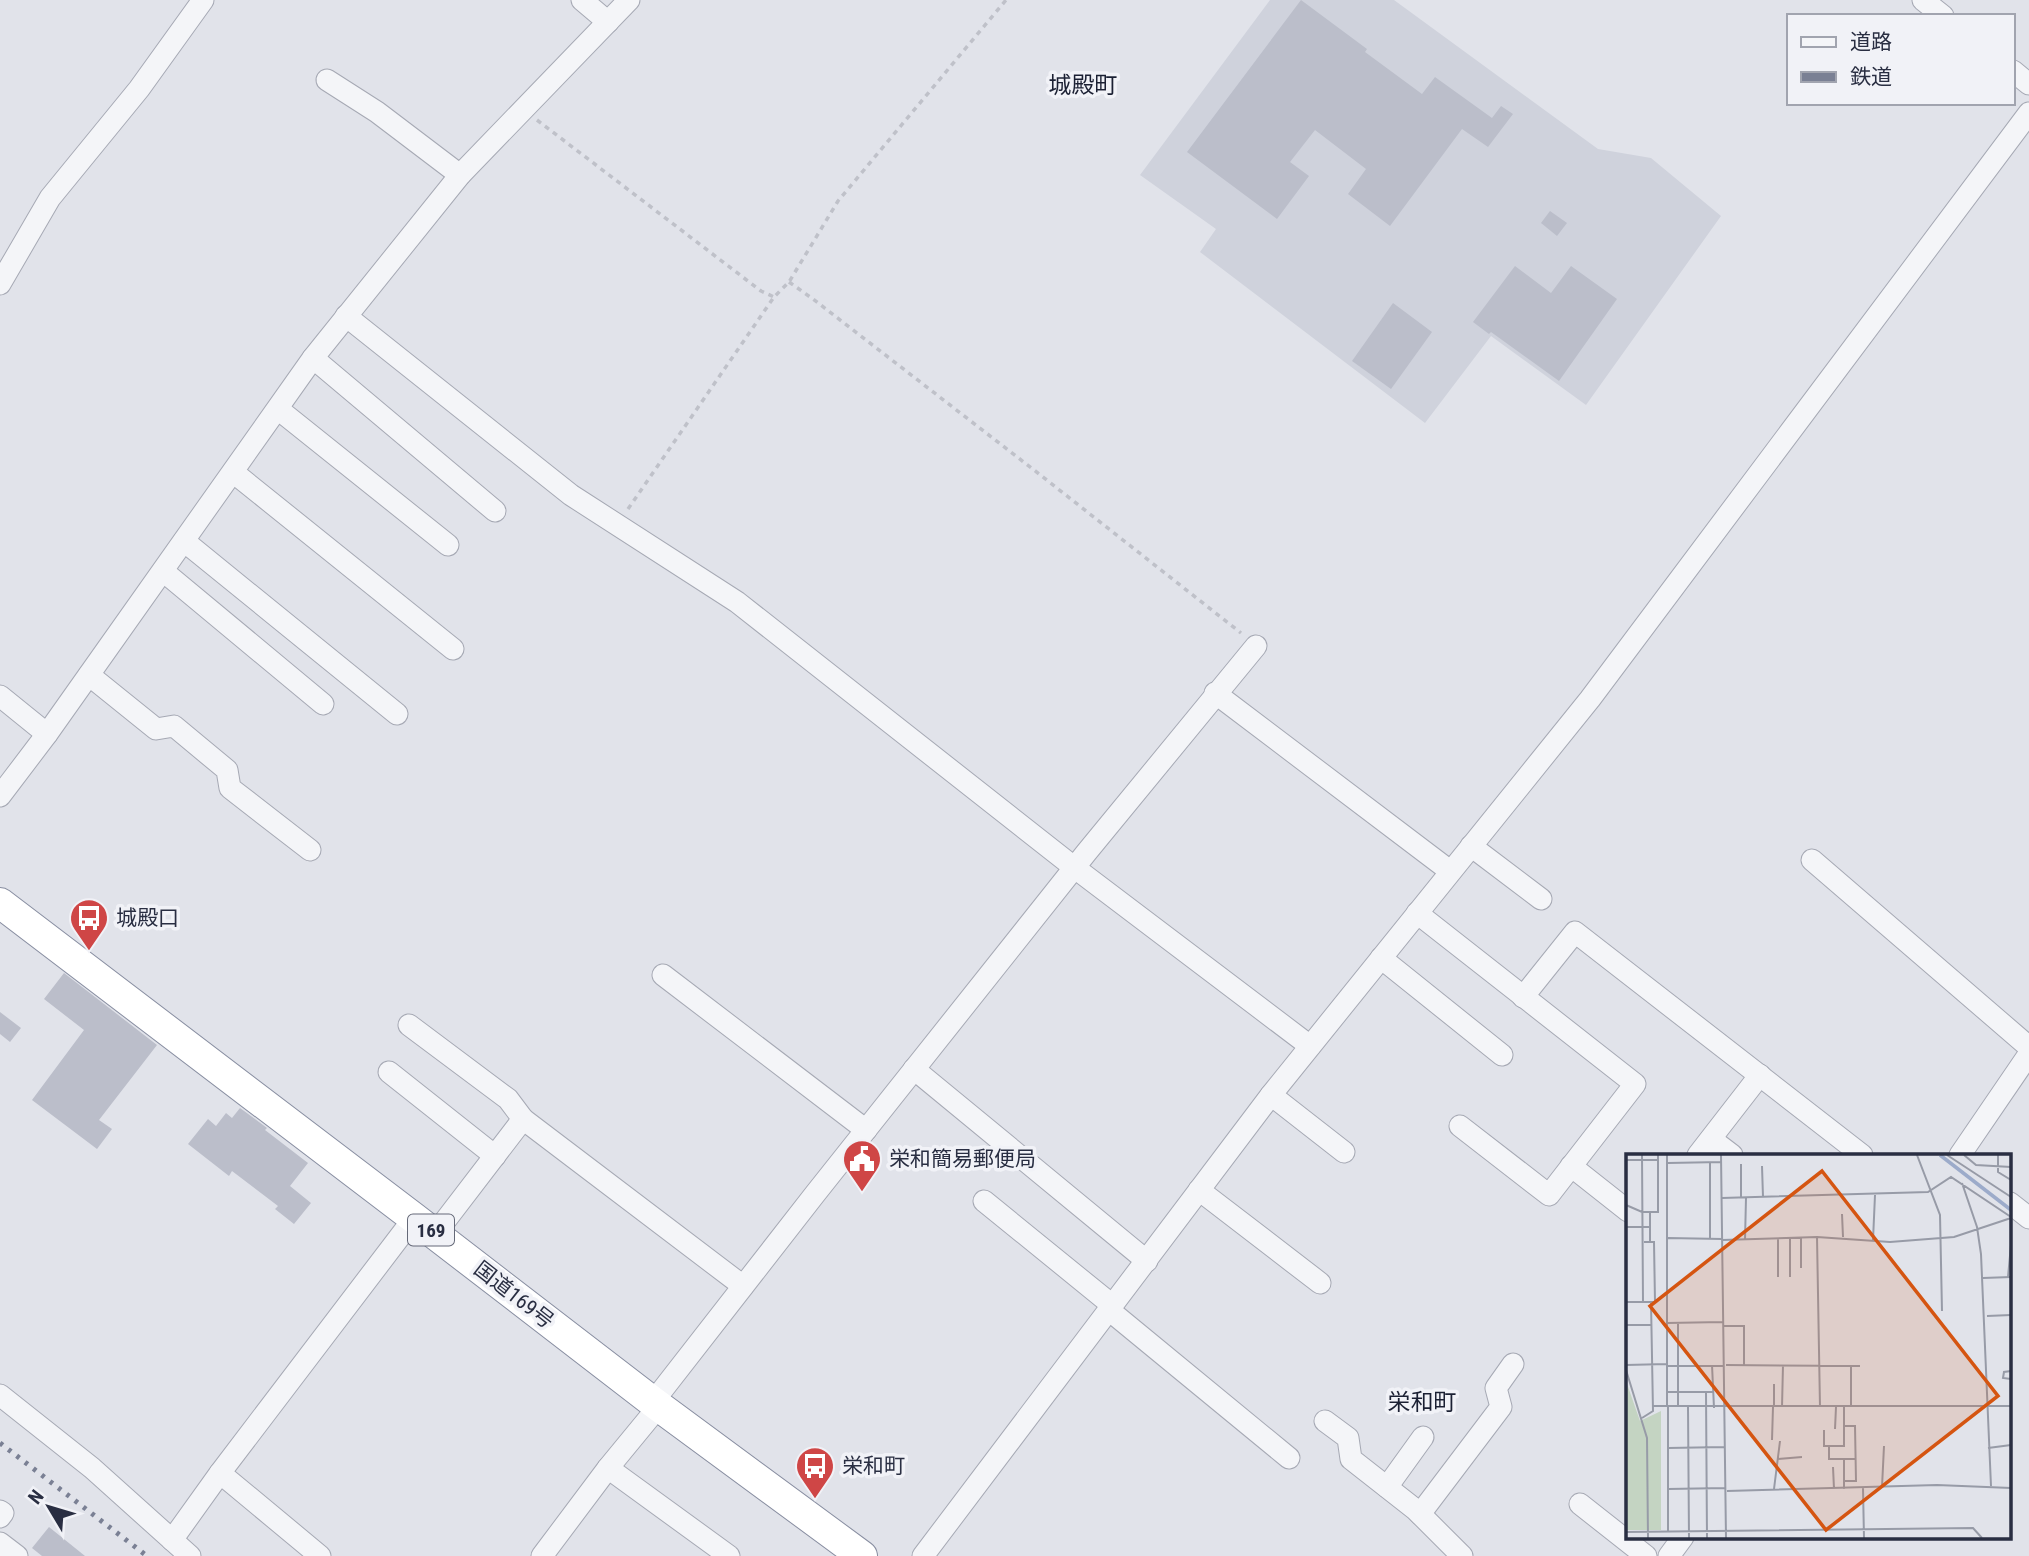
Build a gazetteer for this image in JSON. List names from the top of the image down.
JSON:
{
  "streets": {
    "highway": ["169", "国道169号"]
  },
  "districts": ["城殿町", "栄和町"],
  "places": {
    "bus stop": ["城殿口", "栄和町"],
    "public building": ["栄和簡易郵便局"]
  },
  "legend": ["道路", "鉄道"],
  "north": "top left"
}
